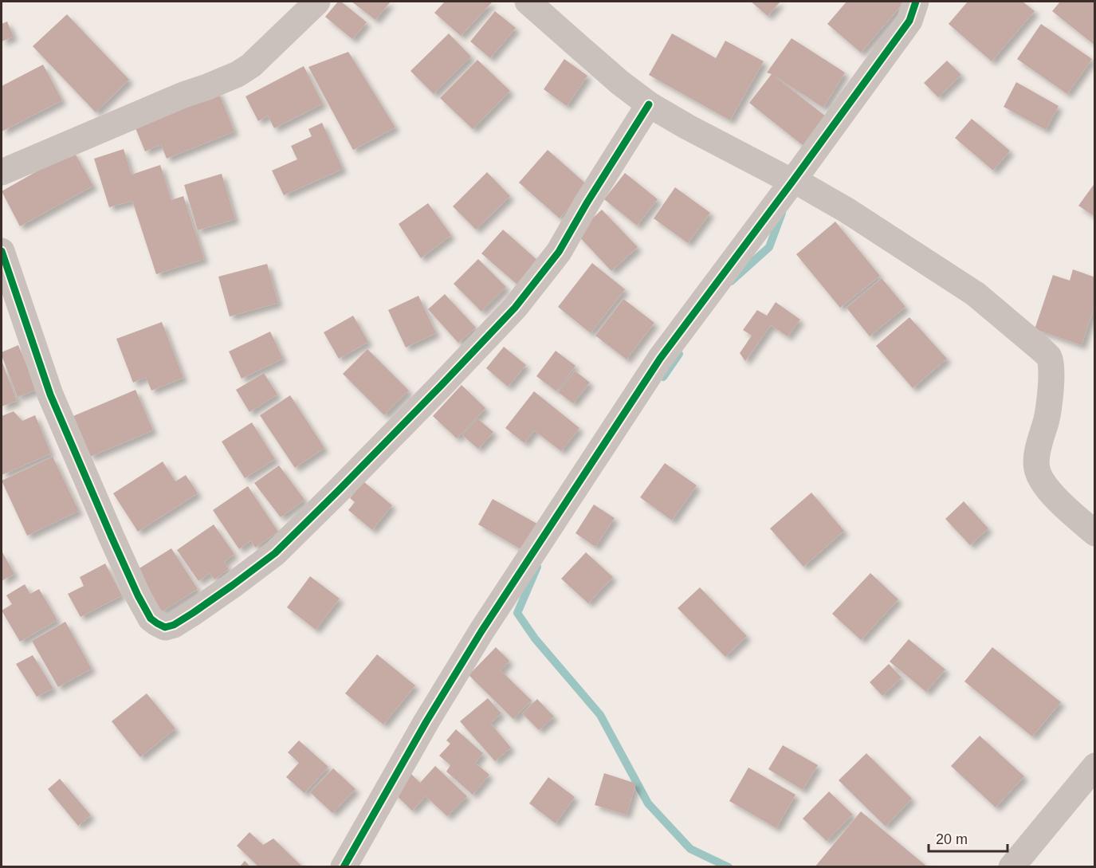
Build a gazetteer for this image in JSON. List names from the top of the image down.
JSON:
{
  "scale_bar": "20 m"
}
